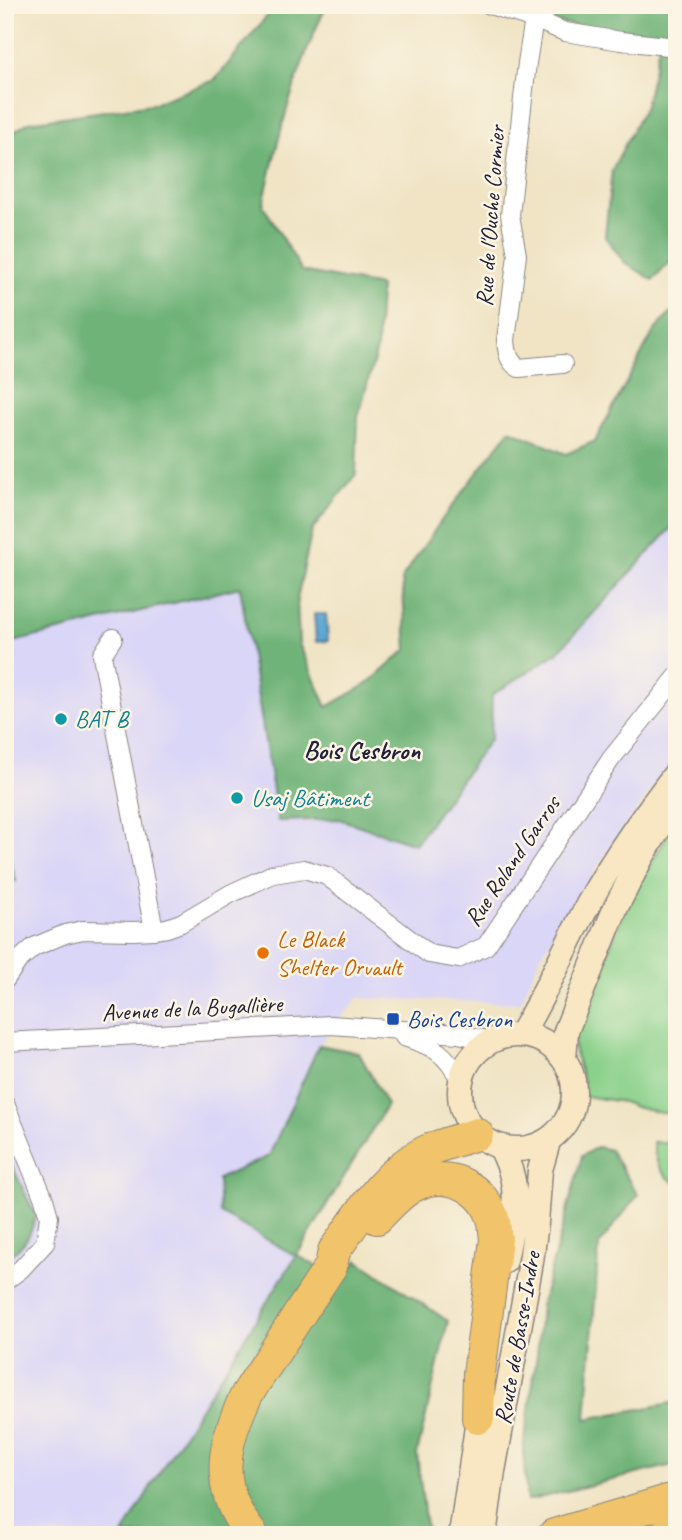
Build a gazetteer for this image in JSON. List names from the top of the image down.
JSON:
{
  "streets": {
    "main road": ["Route de Basse-Indre"],
    "street": ["Rue de l'Ouche Cormier", "Rue Roland Garros", "Avenue de la Bugallière"]
  },
  "crossings": [
    ["Avenue de la Bugallière", "Route de Basse-Indre"]
  ],
  "districts": ["Bois Cesbron"],
  "places": {
    "other": ["BAT B", "Usaj Bâtiment", "Le Black Shelter Orvault"],
    "transit": ["Bois Cesbron"]
  }
}
